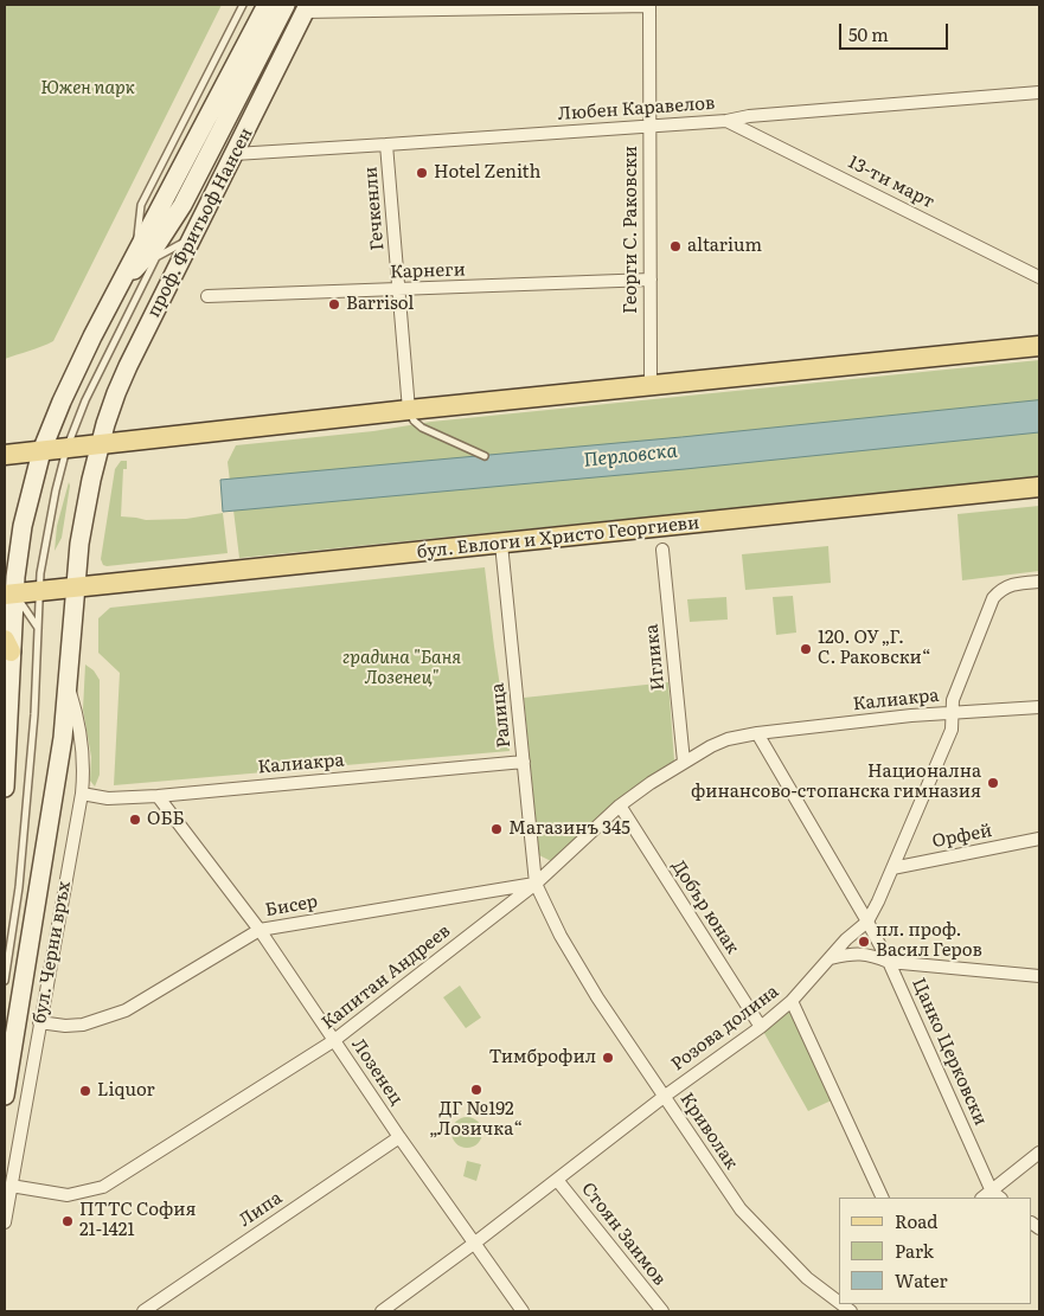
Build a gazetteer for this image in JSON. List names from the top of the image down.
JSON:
{
  "streets": {
    "main road": ["проф. Фритьоф Нансен", "бул. Евлоги и Христо Георгиеви", "бул. Черни връх"],
    "street": [
      "Любен Каравелов",
      "13-ти март",
      "Гечкенли",
      "Георги С. Раковски",
      "Карнеги",
      "Иглика",
      "Калиакра",
      "Ралица",
      "Орфей",
      "Бисер",
      "Добър юнак",
      "Капитан Андреев",
      "Розова долина",
      "Цанко Церковски",
      "Лозенец",
      "Криволак",
      "Липа",
      "Стоян Заимов"
    ]
  },
  "crossings": [
    ["Любен Каравелов", "13-ти март"],
    ["Любен Каравелов", "Гечкенли"],
    ["Любен Каравелов", "проф. Фритьоф Нансен"],
    ["Любен Каравелов", "Георги С. Раковски"],
    ["Гечкенли", "Карнеги"],
    ["проф. Фритьоф Нансен", "бул. Черни връх"],
    ["Георги С. Раковски", "Карнеги"],
    ["бул. Евлоги и Христо Георгиеви", "Ралица"],
    ["бул. Евлоги и Христо Георгиеви", "бул. Черни връх"],
    ["Иглика", "Капитан Андреев"],
    ["Калиакра", "Ралица"],
    ["Калиакра", "бул. Черни връх"],
    ["Калиакра", "Капитан Андреев"],
    ["Калиакра", "Розова долина"],
    ["Калиакра", "Цанко Церковски"],
    ["Калиакра", "Лозенец"],
    ["Ралица", "Бисер"],
    ["Ралица", "Капитан Андреев"],
    ["Ралица", "Криволак"],
    ["Орфей", "Розова долина"],
    ["Бисер", "бул. Черни връх"],
    ["Бисер", "Капитан Андреев"],
    ["Бисер", "Лозенец"],
    ["Бисер", "Криволак"],
    ["Добър юнак", "Капитан Андреев"],
    ["Добър юнак", "Розова долина"],
    ["бул. Черни връх", "Капитан Андреев"],
    ["Капитан Андреев", "Цанко Церковски"],
    ["Капитан Андреев", "Лозенец"],
    ["Капитан Андреев", "Криволак"],
    ["Розова долина", "Цанко Церковски"],
    ["Розова долина", "Лозенец"],
    ["Розова долина", "Криволак"],
    ["Розова долина", "Стоян Заимов"],
    ["Лозенец", "Липа"]
  ],
  "water": ["Перловска"],
  "parks": ["Южен парк", "градина \"Баня Лозенец\""],
  "places": [
    "Hotel Zenith",
    "altarium",
    "Barrisol",
    "120. ОУ „Г. С. Раковски“",
    "Национална финансово-стопанска гимназия",
    "ОББ",
    "Магазинъ 345",
    "пл. проф. Васил Геров",
    "Тимброфил",
    "ДГ №192 „Лозичка“",
    "Liquor",
    "ПТТС София 21-1421"
  ],
  "legend": ["Road", "Park", "Water"],
  "scale_bar": "50 m"
}
